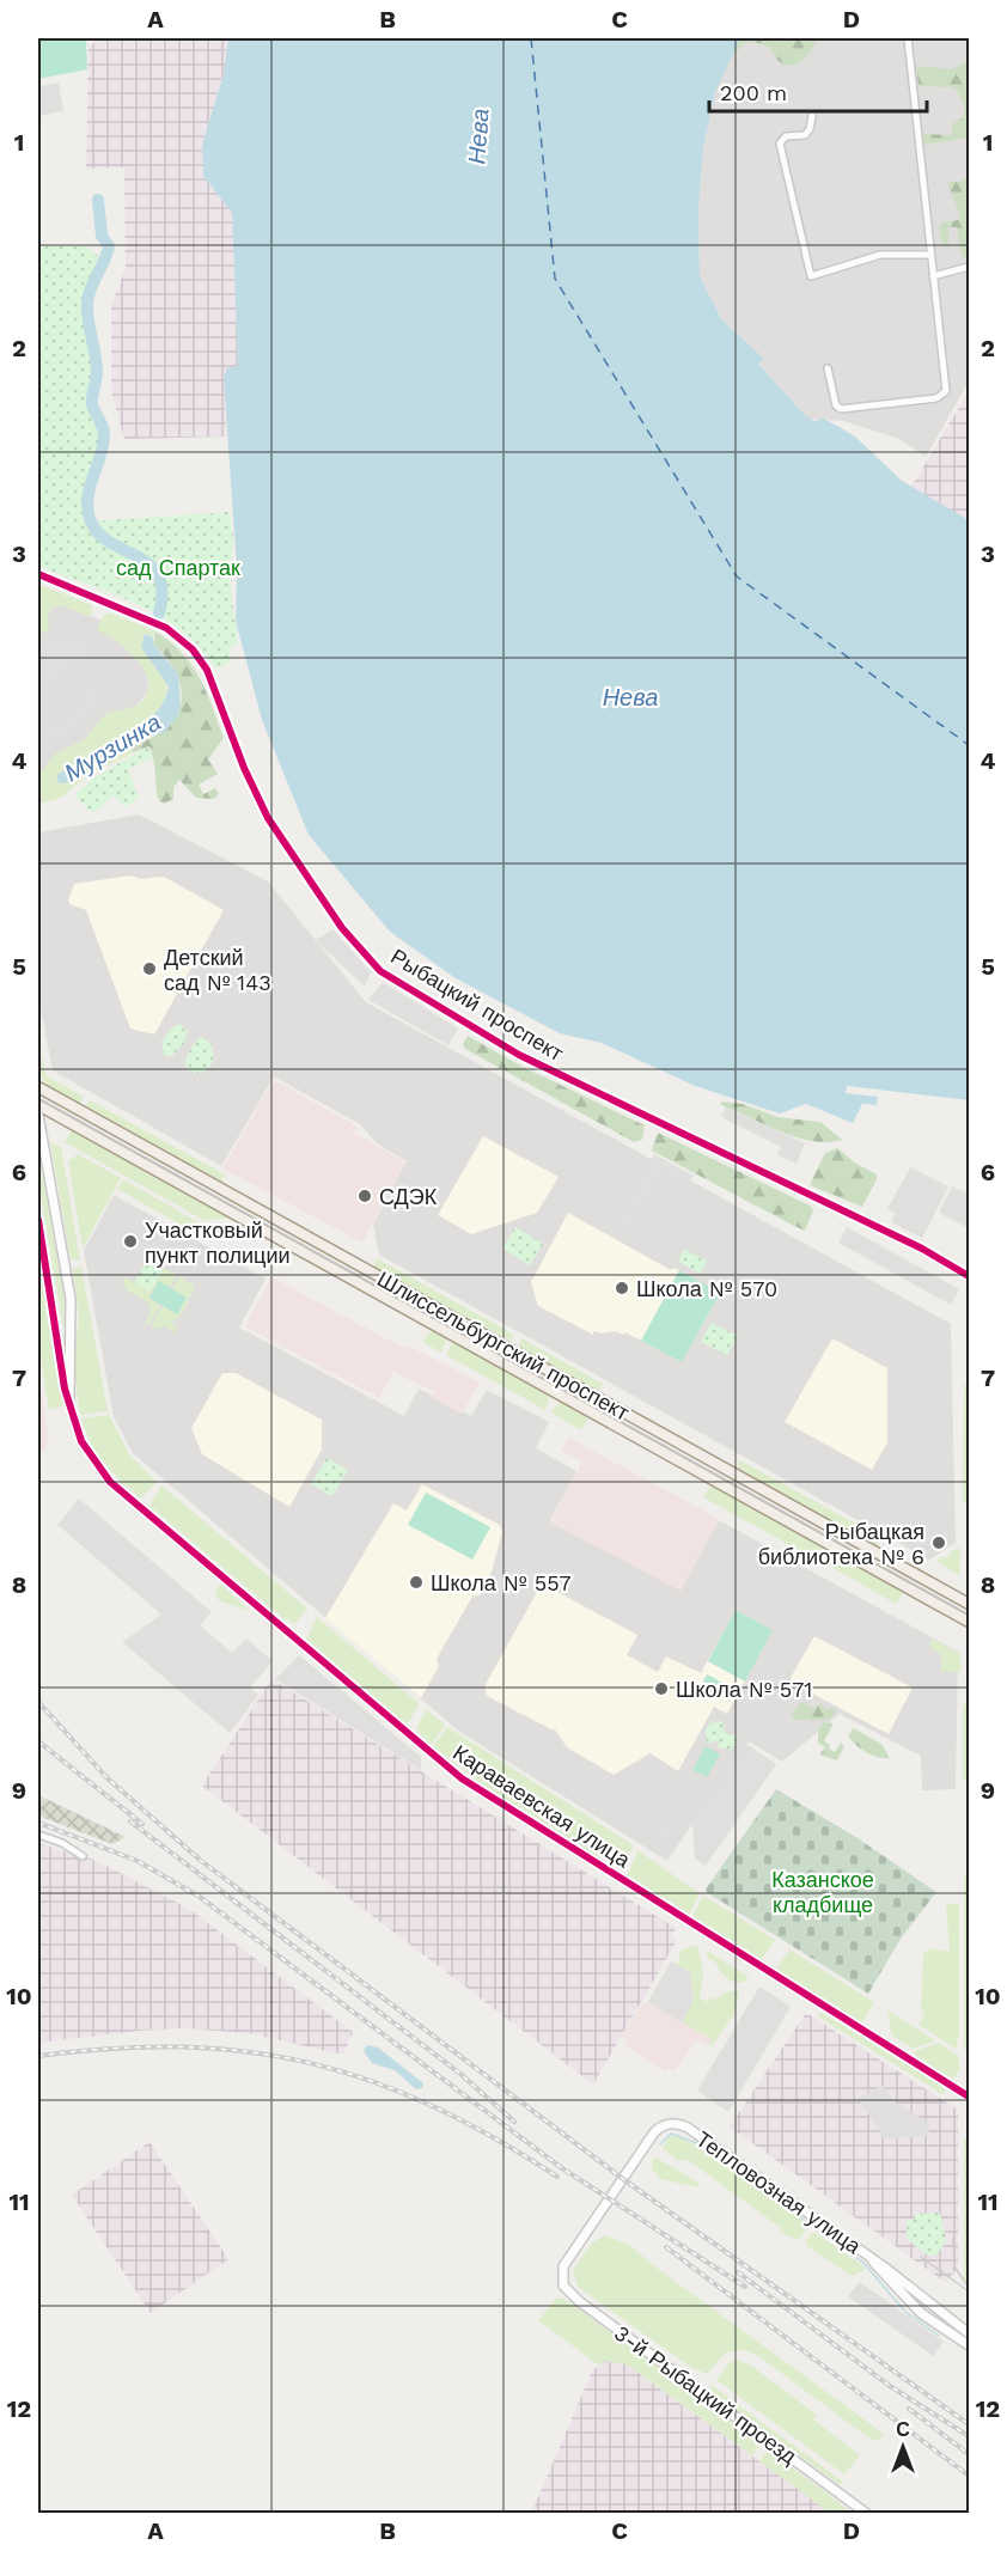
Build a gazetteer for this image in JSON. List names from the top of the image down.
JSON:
{
  "streets": {
    "main road": ["Шлиссельбургский проспект"],
    "street": [
      "Рыбацкий проспект",
      "Караваевская улица",
      "Тепловозная улица",
      "3-й Рыбацкий проезд"
    ]
  },
  "crossings": [
    ["Тепловозная улица", "3-й Рыбацкий проезд"]
  ],
  "water": ["Нева", "Мурзинка"],
  "parks": ["сад Спартак", "Казанское кладбище"],
  "places": [
    "Детский сад № 143",
    "СДЭК",
    "Участковый пункт полиции",
    "Школа № 570",
    "Рыбацкая библиотека № 6",
    "Школа № 557",
    "Школа № 571"
  ],
  "scale_bar": "200 m",
  "north": "top",
  "grid": {
    "columns": [
      "A",
      "B",
      "C",
      "D"
    ],
    "rows": [
      "1",
      "2",
      "3",
      "4",
      "5",
      "6",
      "7",
      "8",
      "9",
      "10",
      "11",
      "12"
    ]
  }
}
